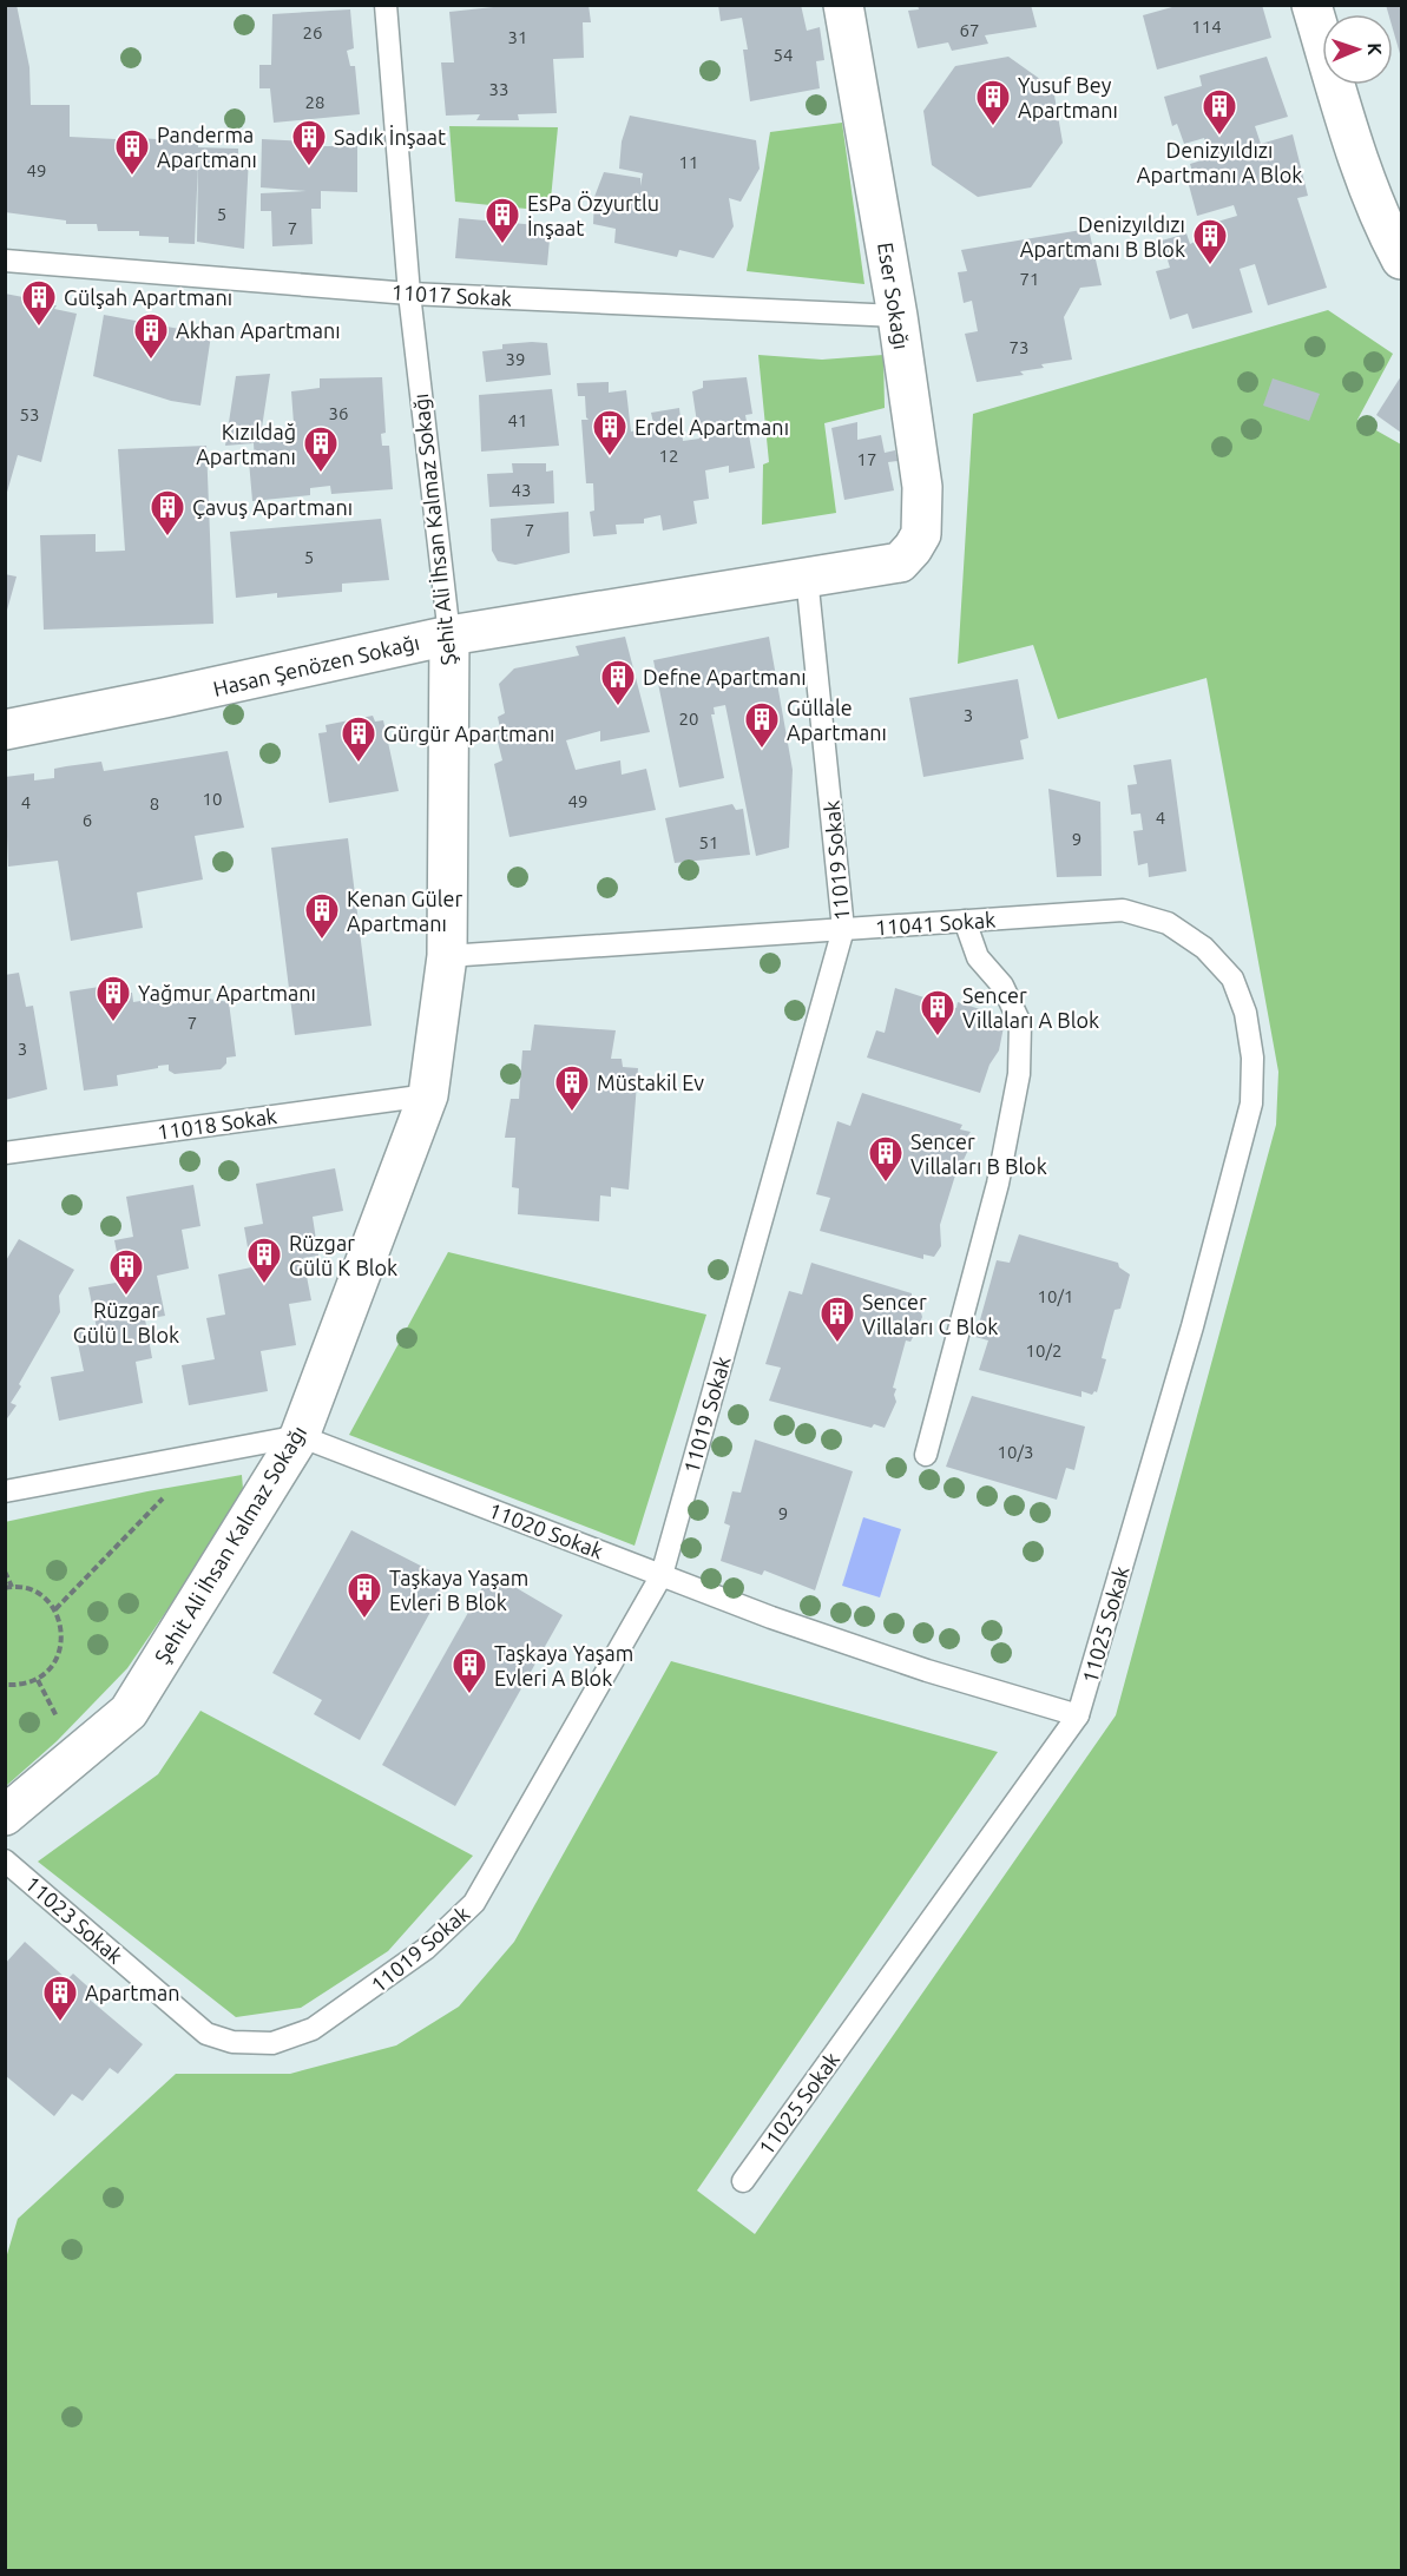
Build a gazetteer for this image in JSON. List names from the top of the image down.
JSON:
{
  "streets": {
    "street": ["Eser Sokağı", "Şehit Ali İhsan Kalmaz Sokağı", "Hasan Şenözen Sokağı"],
    "lane": [
      "11017 Sokak",
      "11019 Sokak",
      "11041 Sokak",
      "11018 Sokak",
      "11020 Sokak",
      "11025 Sokak",
      "11023 Sokak"
    ]
  },
  "crossings": [
    ["11017 Sokak", "Eser Sokağı"],
    ["11017 Sokak", "Şehit Ali İhsan Kalmaz Sokağı"],
    ["Eser Sokağı", "Hasan Şenözen Sokağı"],
    ["Şehit Ali İhsan Kalmaz Sokağı", "Hasan Şenözen Sokağı"],
    ["Şehit Ali İhsan Kalmaz Sokağı", "11041 Sokak"],
    ["Şehit Ali İhsan Kalmaz Sokağı", "11018 Sokak"],
    ["Şehit Ali İhsan Kalmaz Sokağı", "11020 Sokak"],
    ["Hasan Şenözen Sokağı", "11019 Sokak"],
    ["11019 Sokak", "11041 Sokak"],
    ["11019 Sokak", "11020 Sokak"],
    ["11019 Sokak", "11023 Sokak"],
    ["11041 Sokak", "11025 Sokak"],
    ["11020 Sokak", "11025 Sokak"]
  ],
  "places": {
    "building": [
      "Yusuf Bey Apartmanı",
      "Denizyıldızı Apartmanı A Blok",
      "Sadık İnşaat",
      "Panderma Apartmanı",
      "EsPa Özyurtlu İnşaat",
      "Denizyıldızı Apartmanı B Blok",
      "Gülşah Apartmanı",
      "Akhan Apartmanı",
      "Erdel Apartmanı",
      "Kızıldağ Apartmanı",
      "Çavuş Apartmanı",
      "Defne Apartmanı",
      "Güllale Apartmanı",
      "Gürgür Apartmanı",
      "Kenan Güler Apartmanı",
      "Yağmur Apartmanı",
      "Sencer Villaları A Blok",
      "Müstakil Ev",
      "Sencer Villaları B Blok",
      "Rüzgar Gülü K Blok",
      "Rüzgar Gülü L Blok",
      "Sencer Villaları C Blok",
      "Taşkaya Yaşam Evleri B Blok",
      "Taşkaya Yaşam Evleri A Blok",
      "Apartman"
    ]
  },
  "house_numbers": [
    "114",
    "67",
    "26",
    "31",
    "54",
    "33",
    "28",
    "11",
    "49",
    "5",
    "7",
    "71",
    "73",
    "39",
    "36",
    "53",
    "41",
    "12",
    "17",
    "43",
    "7",
    "5",
    "3",
    "20",
    "10",
    "49",
    "4",
    "8",
    "4",
    "6",
    "9",
    "51",
    "7",
    "3",
    "10/1",
    "10/2",
    "10/3",
    "9"
  ],
  "north": "right"
}
